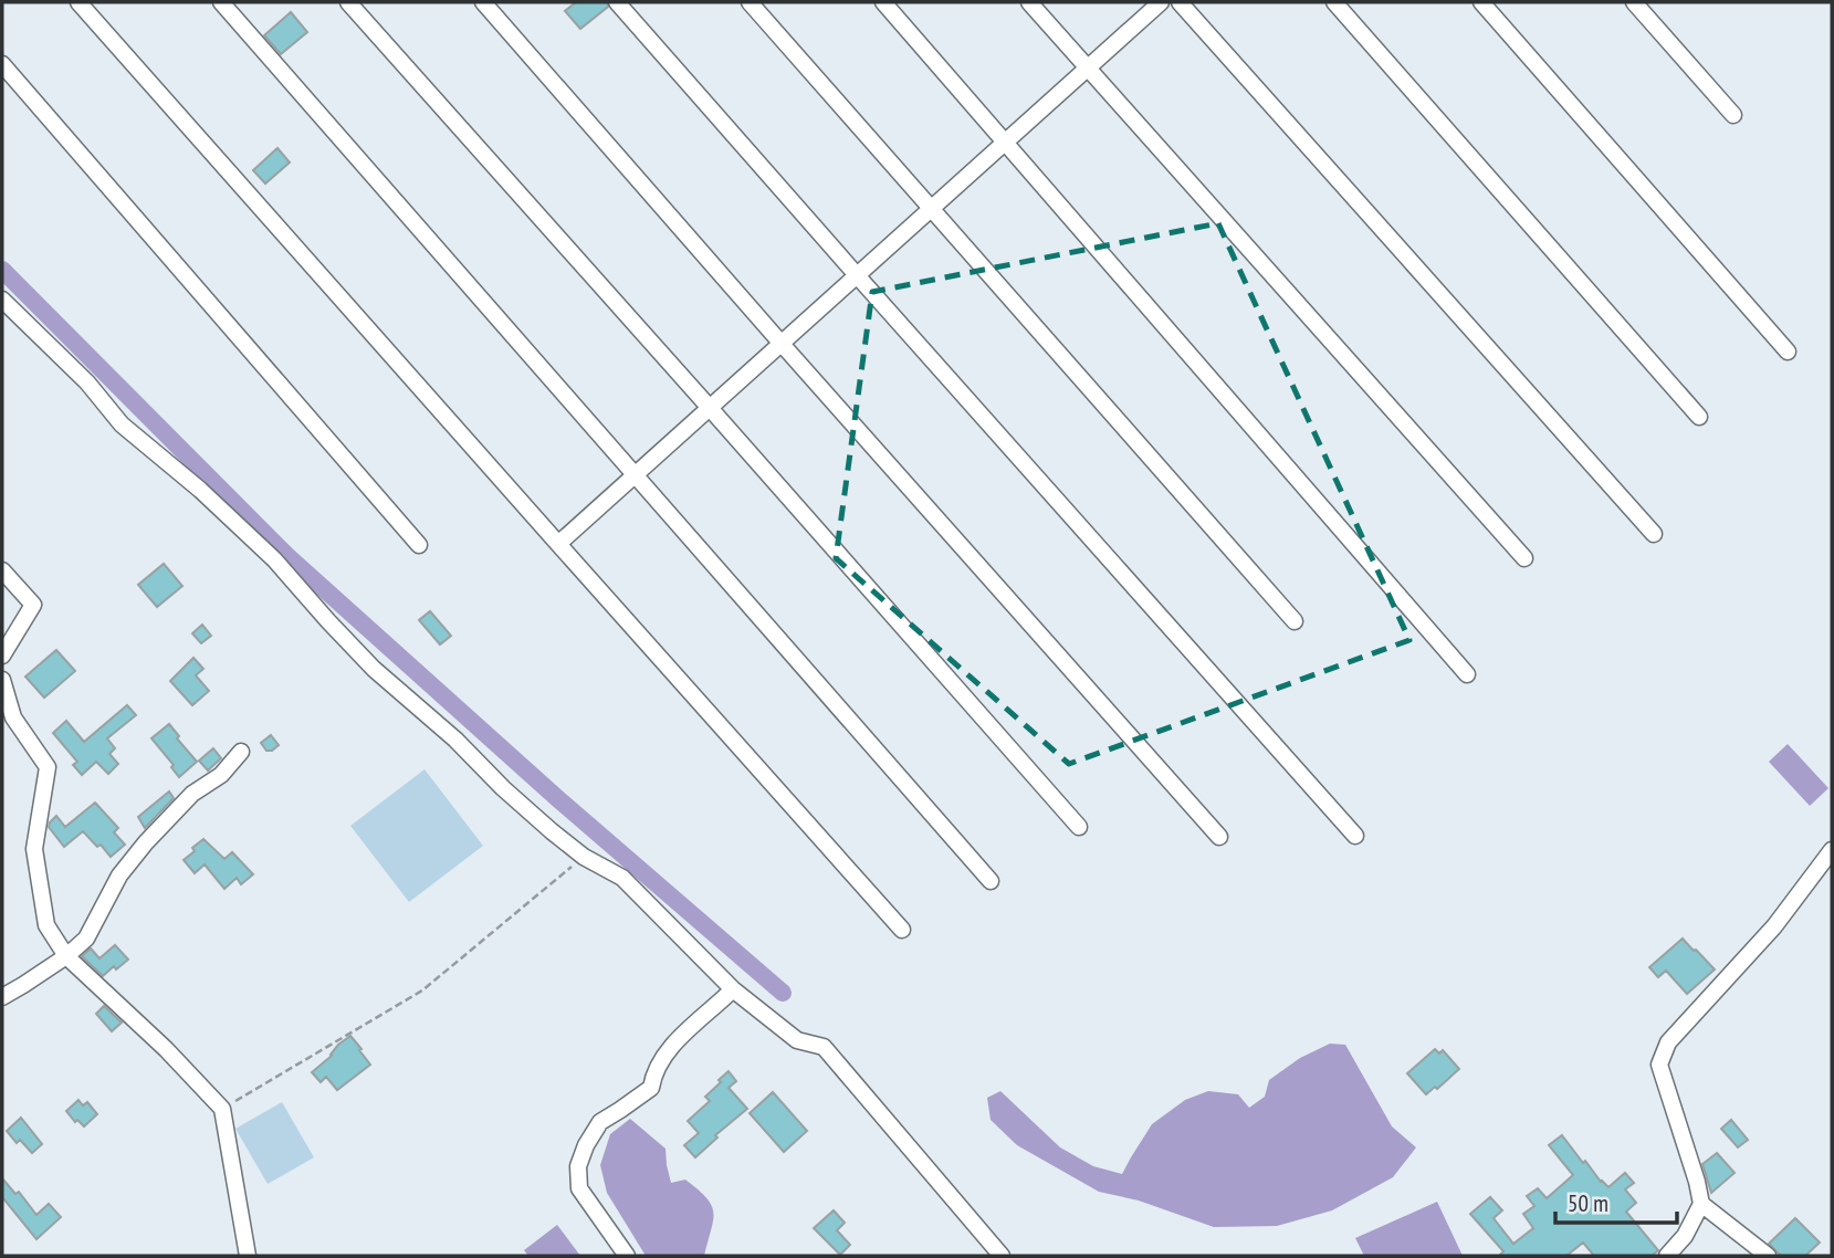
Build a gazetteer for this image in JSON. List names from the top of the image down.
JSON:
{
  "scale_bar": "50 m"
}
